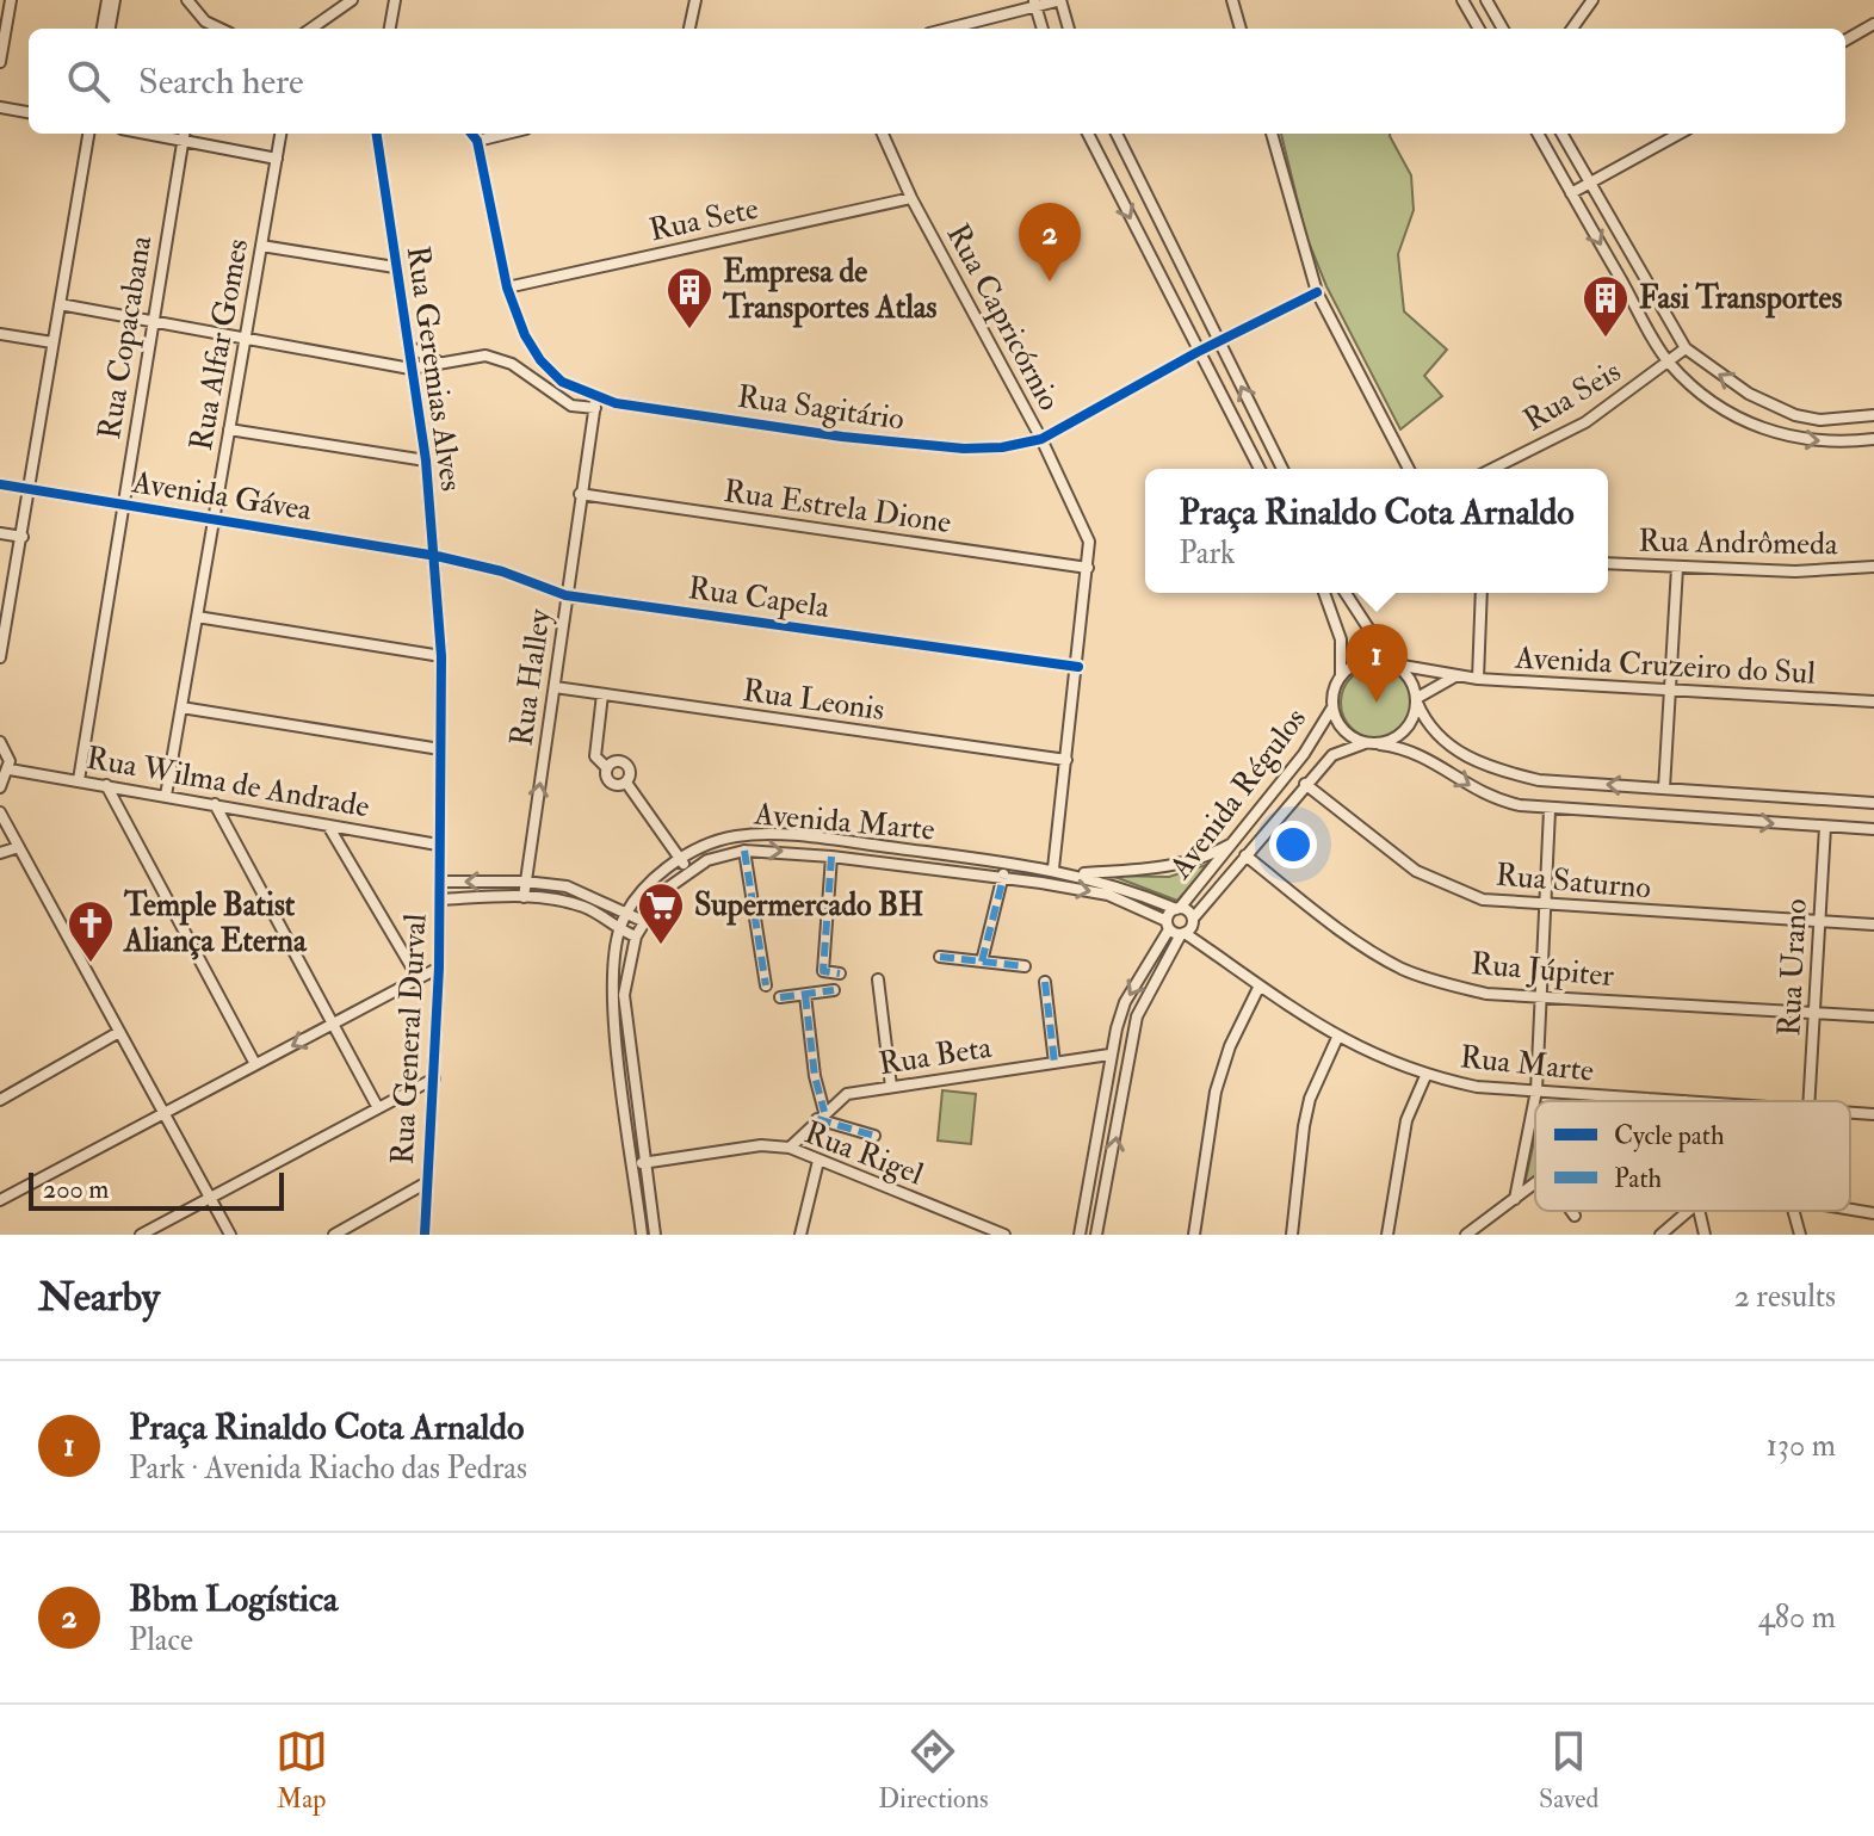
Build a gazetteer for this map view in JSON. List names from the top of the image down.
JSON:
{
  "streets": {
    "street": [
      "Rua Sete",
      "Rua Capricórnio",
      "Rua Copacabana",
      "Rua Alfar Gomes",
      "Rua Geremias Alves",
      "Rua Seis",
      "Rua Sagitário",
      "Avenida Gávea",
      "Rua Estrela Dione",
      "Rua Andrômeda",
      "Rua Capela",
      "Avenida Cruzeiro do Sul",
      "Rua Halley",
      "Rua Leonis",
      "Rua Wilma de Andrade",
      "Avenida Régulos",
      "Avenida Marte",
      "Rua Saturno",
      "Rua Urano",
      "Rua Júpiter",
      "Rua General Durval",
      "Rua Beta",
      "Rua Marte",
      "Rua Rigel"
    ]
  },
  "crossings": [
    ["Rua Sete", "Rua Capricórnio"],
    ["Rua Sete", "Rua Sagitário"],
    ["Rua Capricórnio", "Rua Sagitário"],
    ["Rua Capricórnio", "Rua Estrela Dione"],
    ["Rua Capricórnio", "Rua Capela"],
    ["Rua Capricórnio", "Rua Leonis"],
    ["Rua Capricórnio", "Avenida Marte"],
    ["Rua Copacabana", "Avenida Gávea"],
    ["Rua Copacabana", "Rua Wilma de Andrade"],
    ["Rua Alfar Gomes", "Avenida Gávea"],
    ["Rua Alfar Gomes", "Rua Wilma de Andrade"],
    ["Rua Geremias Alves", "Avenida Gávea"],
    ["Rua Geremias Alves", "Rua Capela"],
    ["Rua Geremias Alves", "Rua Wilma de Andrade"],
    ["Rua Geremias Alves", "Rua General Durval"],
    ["Rua Sagitário", "Rua Halley"],
    ["Avenida Gávea", "Rua Capela"],
    ["Rua Estrela Dione", "Rua Halley"],
    ["Rua Capela", "Rua Halley"],
    ["Avenida Cruzeiro do Sul", "Avenida Régulos"],
    ["Rua Halley", "Rua Leonis"],
    ["Rua Wilma de Andrade", "Rua General Durval"],
    ["Avenida Régulos", "Avenida Marte"],
    ["Avenida Régulos", "Rua Saturno"],
    ["Avenida Régulos", "Rua Júpiter"],
    ["Avenida Régulos", "Rua Marte"],
    ["Avenida Marte", "Rua Marte"],
    ["Avenida Marte", "Rua Rigel"],
    ["Rua Saturno", "Rua Urano"],
    ["Rua Urano", "Rua Júpiter"],
    ["Rua Beta", "Rua Rigel"]
  ],
  "places": {
    "building": ["Empresa de Transportes Atlas", "Fasi Transportes"],
    "supermarket": ["Supermercado BH"],
    "church": ["Temple Batist Aliança Eterna"]
  },
  "legend": ["Cycle path", "Path"],
  "scale_bar": "200 m",
  "page": {
    "search": "Search here",
    "pins": ["2", "1"],
    "popup": ["Praça Rinaldo Cota Arnaldo", "Park"],
    "scale": "200 m",
    "heading": ["Nearby", "2 results"],
    "list": [
      {
        "mark": "1",
        "name": "Praça Rinaldo Cota Arnaldo",
        "note": "Park · Avenida Riacho das Pedras",
        "value": "130 m"
      },
      {
        "mark": "2",
        "name": "Bbm Logística",
        "note": "Place",
        "value": "480 m"
      }
    ],
    "nav": ["Map", "Directions", "Saved"]
  }
}
